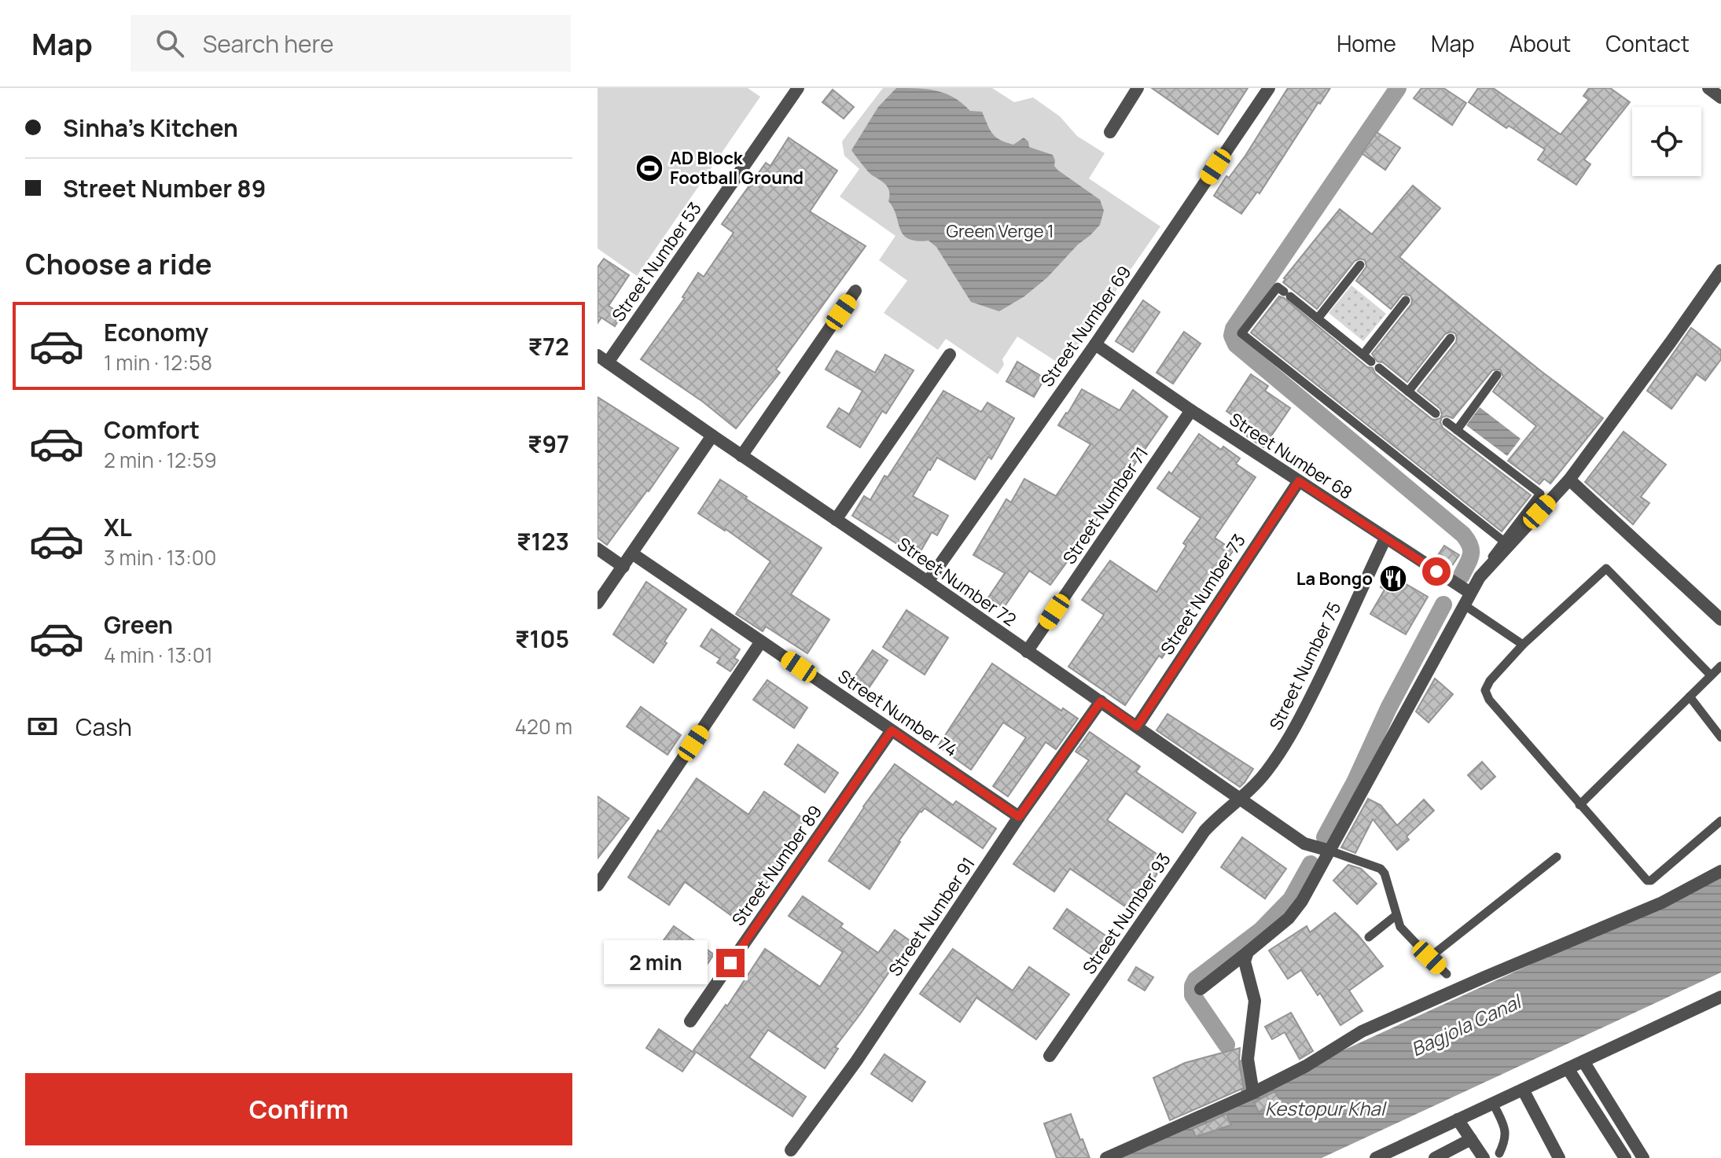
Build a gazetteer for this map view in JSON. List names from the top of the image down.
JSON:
{
  "streets": {
    "street": [
      "Street Number 53",
      "Street Number 69",
      "Street Number 68",
      "Street Number 71",
      "Street Number 72",
      "Street Number 73",
      "Street Number 75",
      "Street Number 74",
      "Street Number 89",
      "Street Number 93",
      "Street Number 91"
    ]
  },
  "crossings": [
    ["Street Number 53", "Street Number 72"],
    ["Street Number 69", "Street Number 68"],
    ["Street Number 69", "Street Number 72"],
    ["Street Number 68", "Street Number 71"],
    ["Street Number 68", "Street Number 73"],
    ["Street Number 68", "Street Number 75"],
    ["Street Number 71", "Street Number 72"],
    ["Street Number 72", "Street Number 73"],
    ["Street Number 72", "Street Number 75"],
    ["Street Number 72", "Street Number 93"],
    ["Street Number 72", "Street Number 91"],
    ["Street Number 75", "Street Number 93"],
    ["Street Number 74", "Street Number 89"],
    ["Street Number 74", "Street Number 91"]
  ],
  "water": ["Bagjola Canal", "Kestopur Khal"],
  "parks": ["Green Verge 1"],
  "places": {
    "sports": ["AD Block Football Ground"],
    "restaurant": ["La Bongo"]
  },
  "page": {
    "header": "Map",
    "search": "Search here",
    "nav": [
      "Home",
      "Map",
      "About",
      "Contact"
    ],
    "banner": ["Sinha's Kitchen", "Street Number 89"],
    "heading": "Choose a ride",
    "list": [
      {
        "name": "Economy",
        "note": "1 min · 12:58",
        "value": "₹72"
      },
      {
        "name": "Comfort",
        "note": "2 min · 12:59",
        "value": "₹97"
      },
      {
        "name": "XL",
        "note": "3 min · 13:00",
        "value": "₹123"
      },
      {
        "name": "Green",
        "note": "4 min · 13:01",
        "value": "₹105"
      }
    ],
    "pay": ["Cash", "420 m"],
    "bubble": "2 min",
    "buttons": "Confirm"
  }
}
